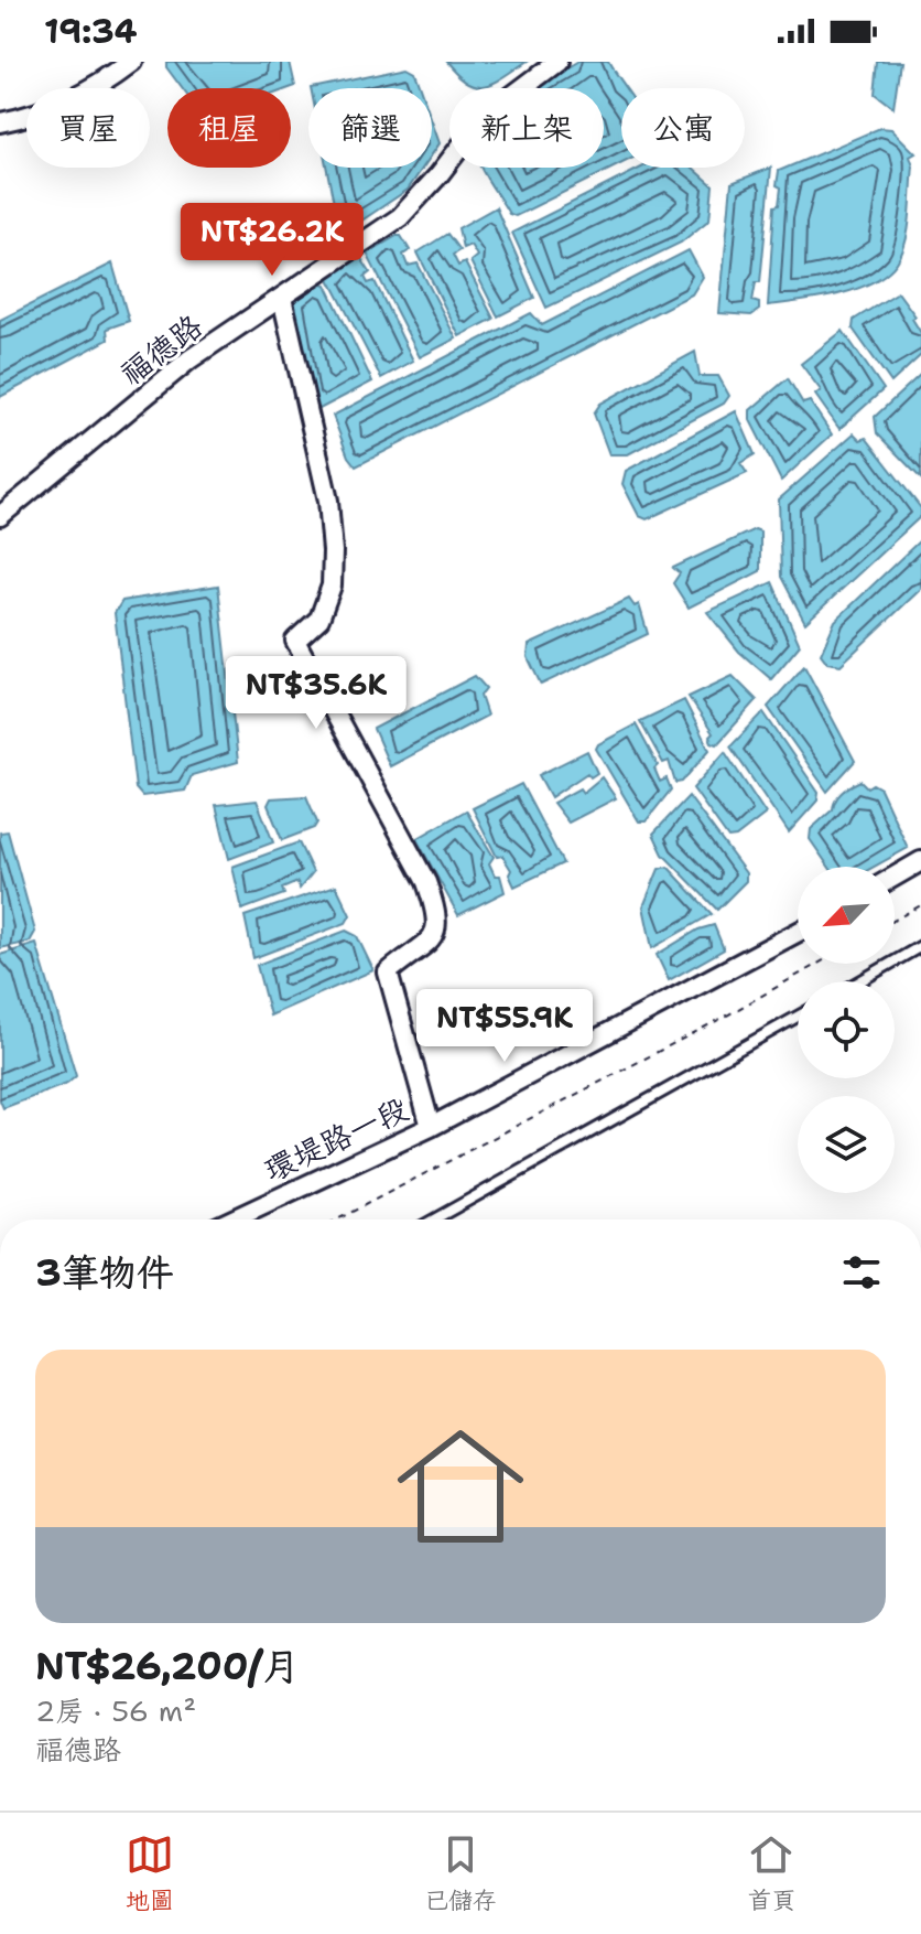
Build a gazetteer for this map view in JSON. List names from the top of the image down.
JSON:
{
  "streets": {
    "street": ["福德路", "環堤路一段"]
  },
  "north": "bottom left",
  "page": {
    "status": "19:34",
    "chip": [
      "買屋",
      "租屋",
      "篩選",
      "新上架",
      "公寓"
    ],
    "price": ["NT$26.2K", "NT$35.6K", "NT$55.9K"],
    "heading": "3筆物件",
    "list": [
      {
        "name": "NT$26,200/月",
        "note": "2房 · 56 m² · 福德路"
      }
    ],
    "tabs": ["地圖", "已儲存", "首頁"]
  }
}
